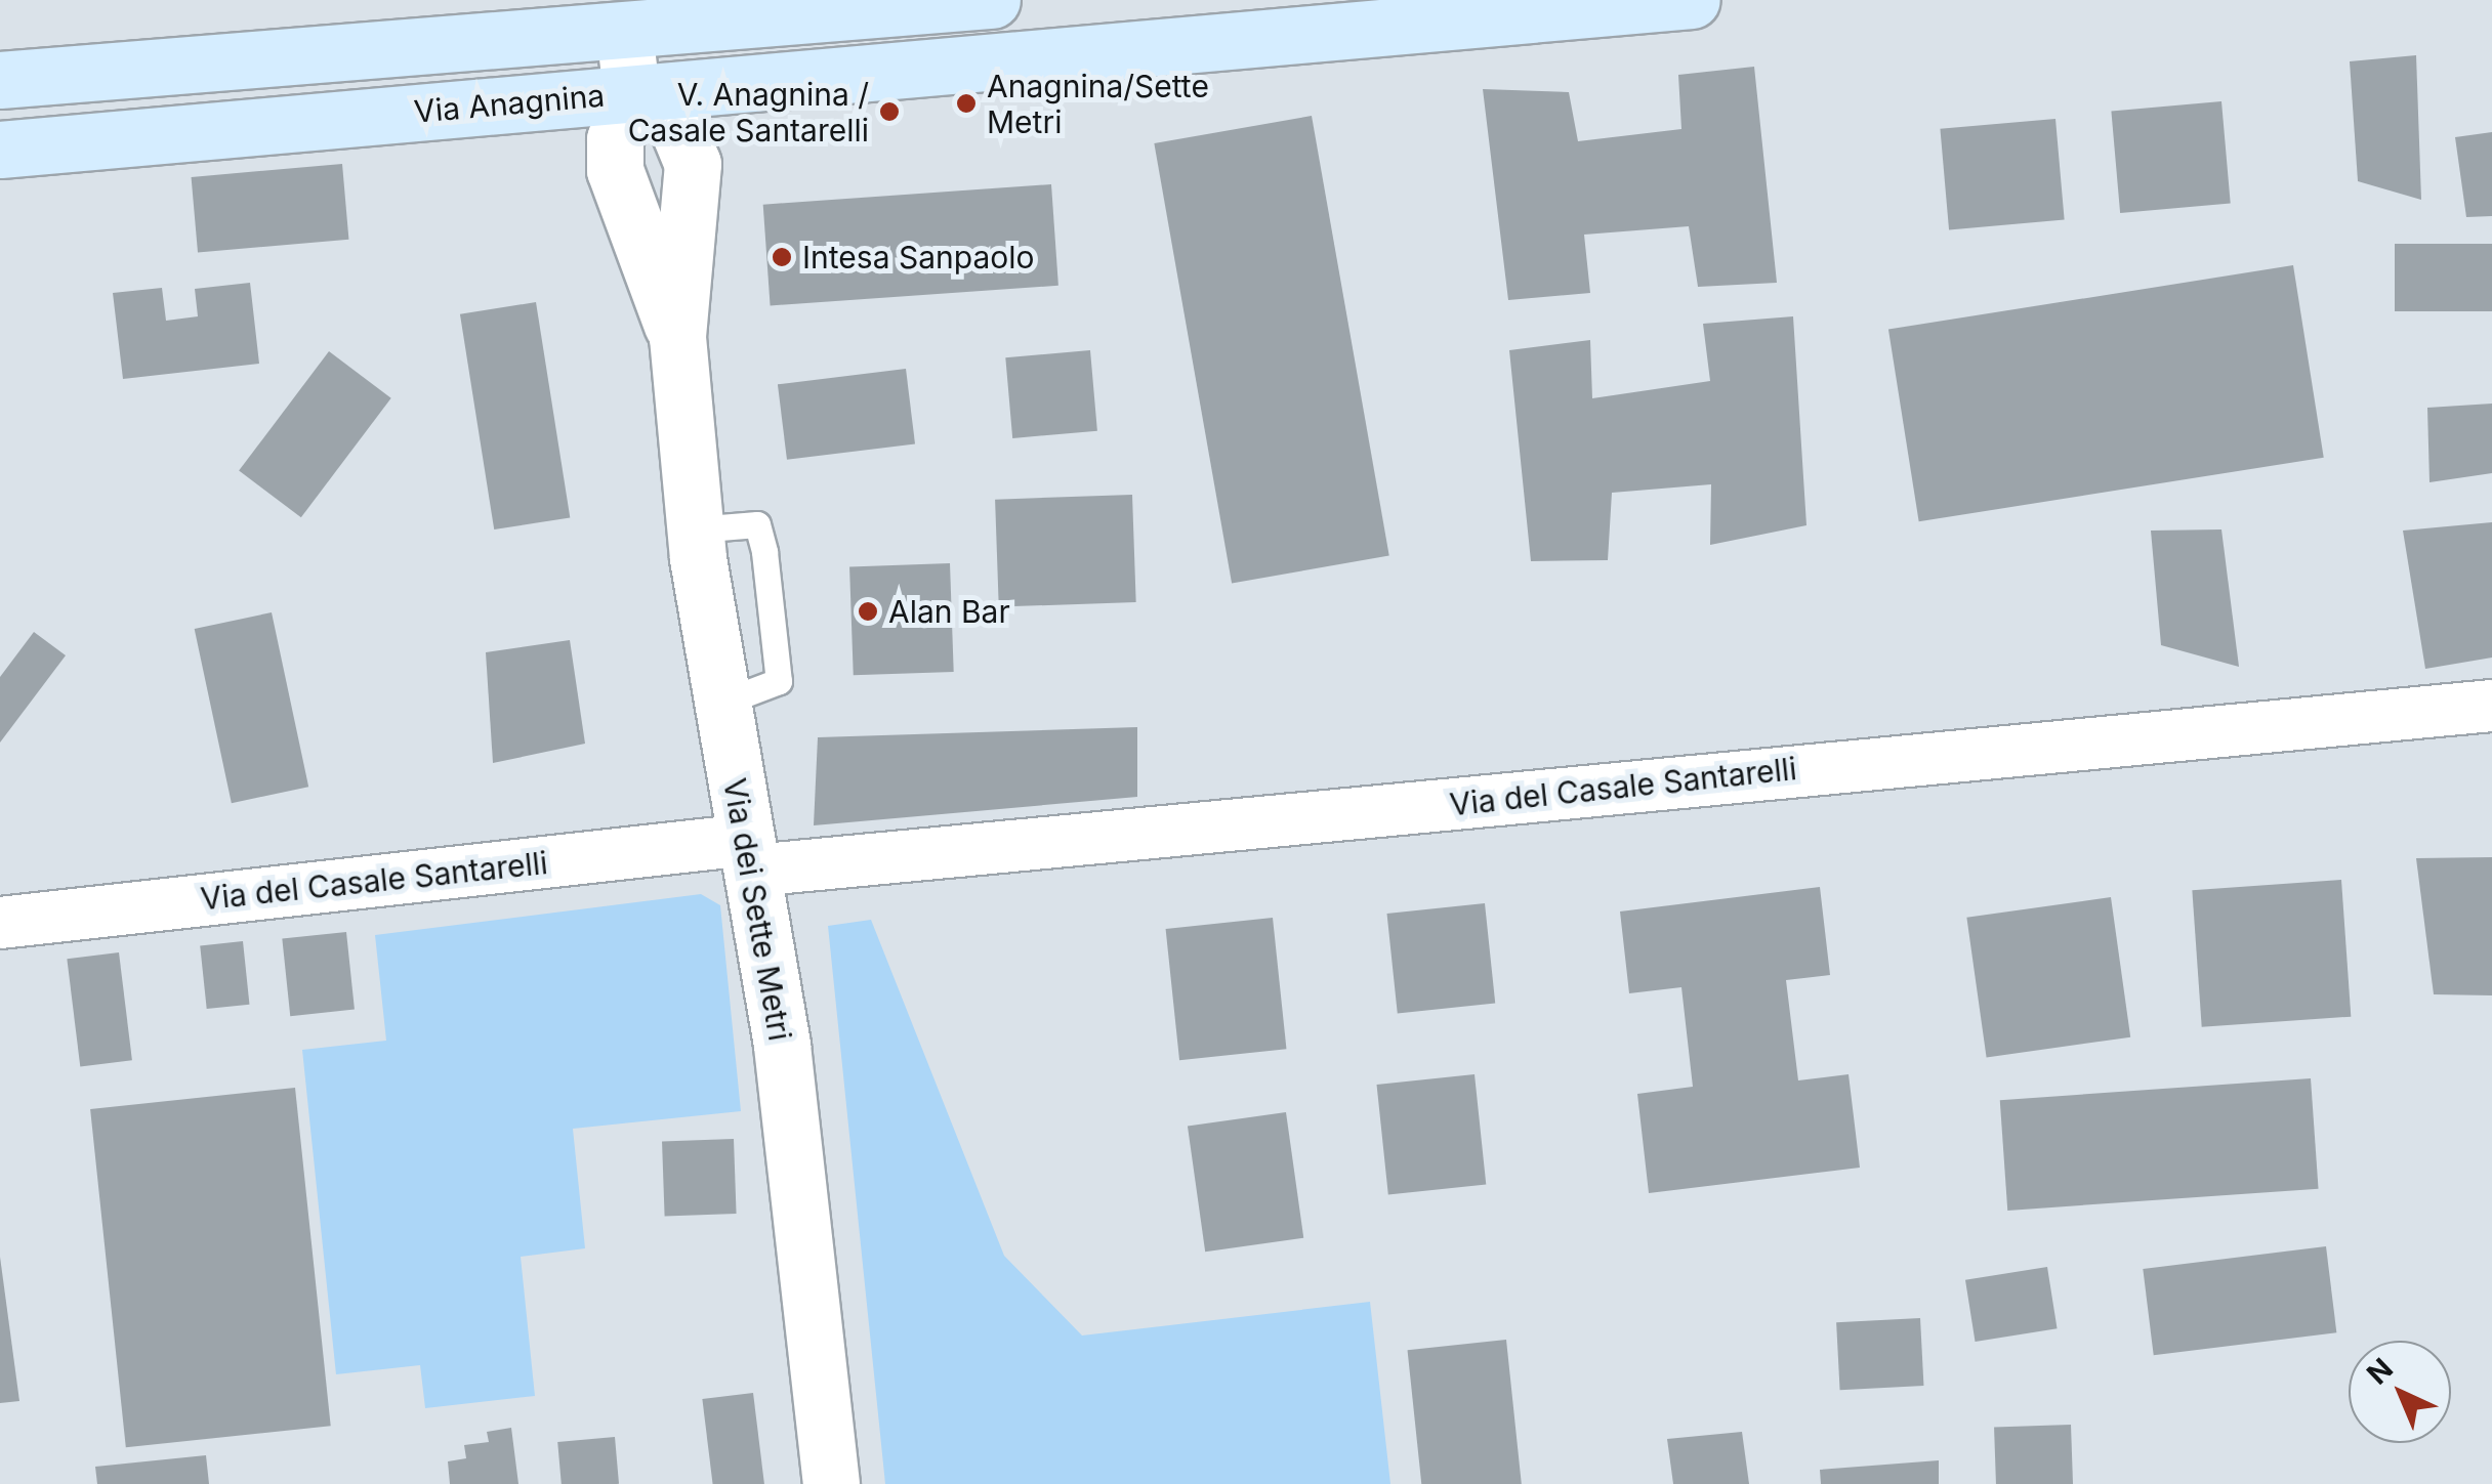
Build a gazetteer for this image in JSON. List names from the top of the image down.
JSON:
{
  "streets": {
    "main road": ["Via Anagnina"],
    "street": ["Via del Casale Santarelli", "Via dei Sette Metri"]
  },
  "crossings": [
    ["Via Anagnina", "Via dei Sette Metri"],
    ["Via del Casale Santarelli", "Via dei Sette Metri"]
  ],
  "places": [
    "Anagnina/Sette Metri",
    "V. Anagnina / Casale Santarelli",
    "Intesa Sanpaolo",
    "Alan Bar"
  ],
  "north": "top left"
}
